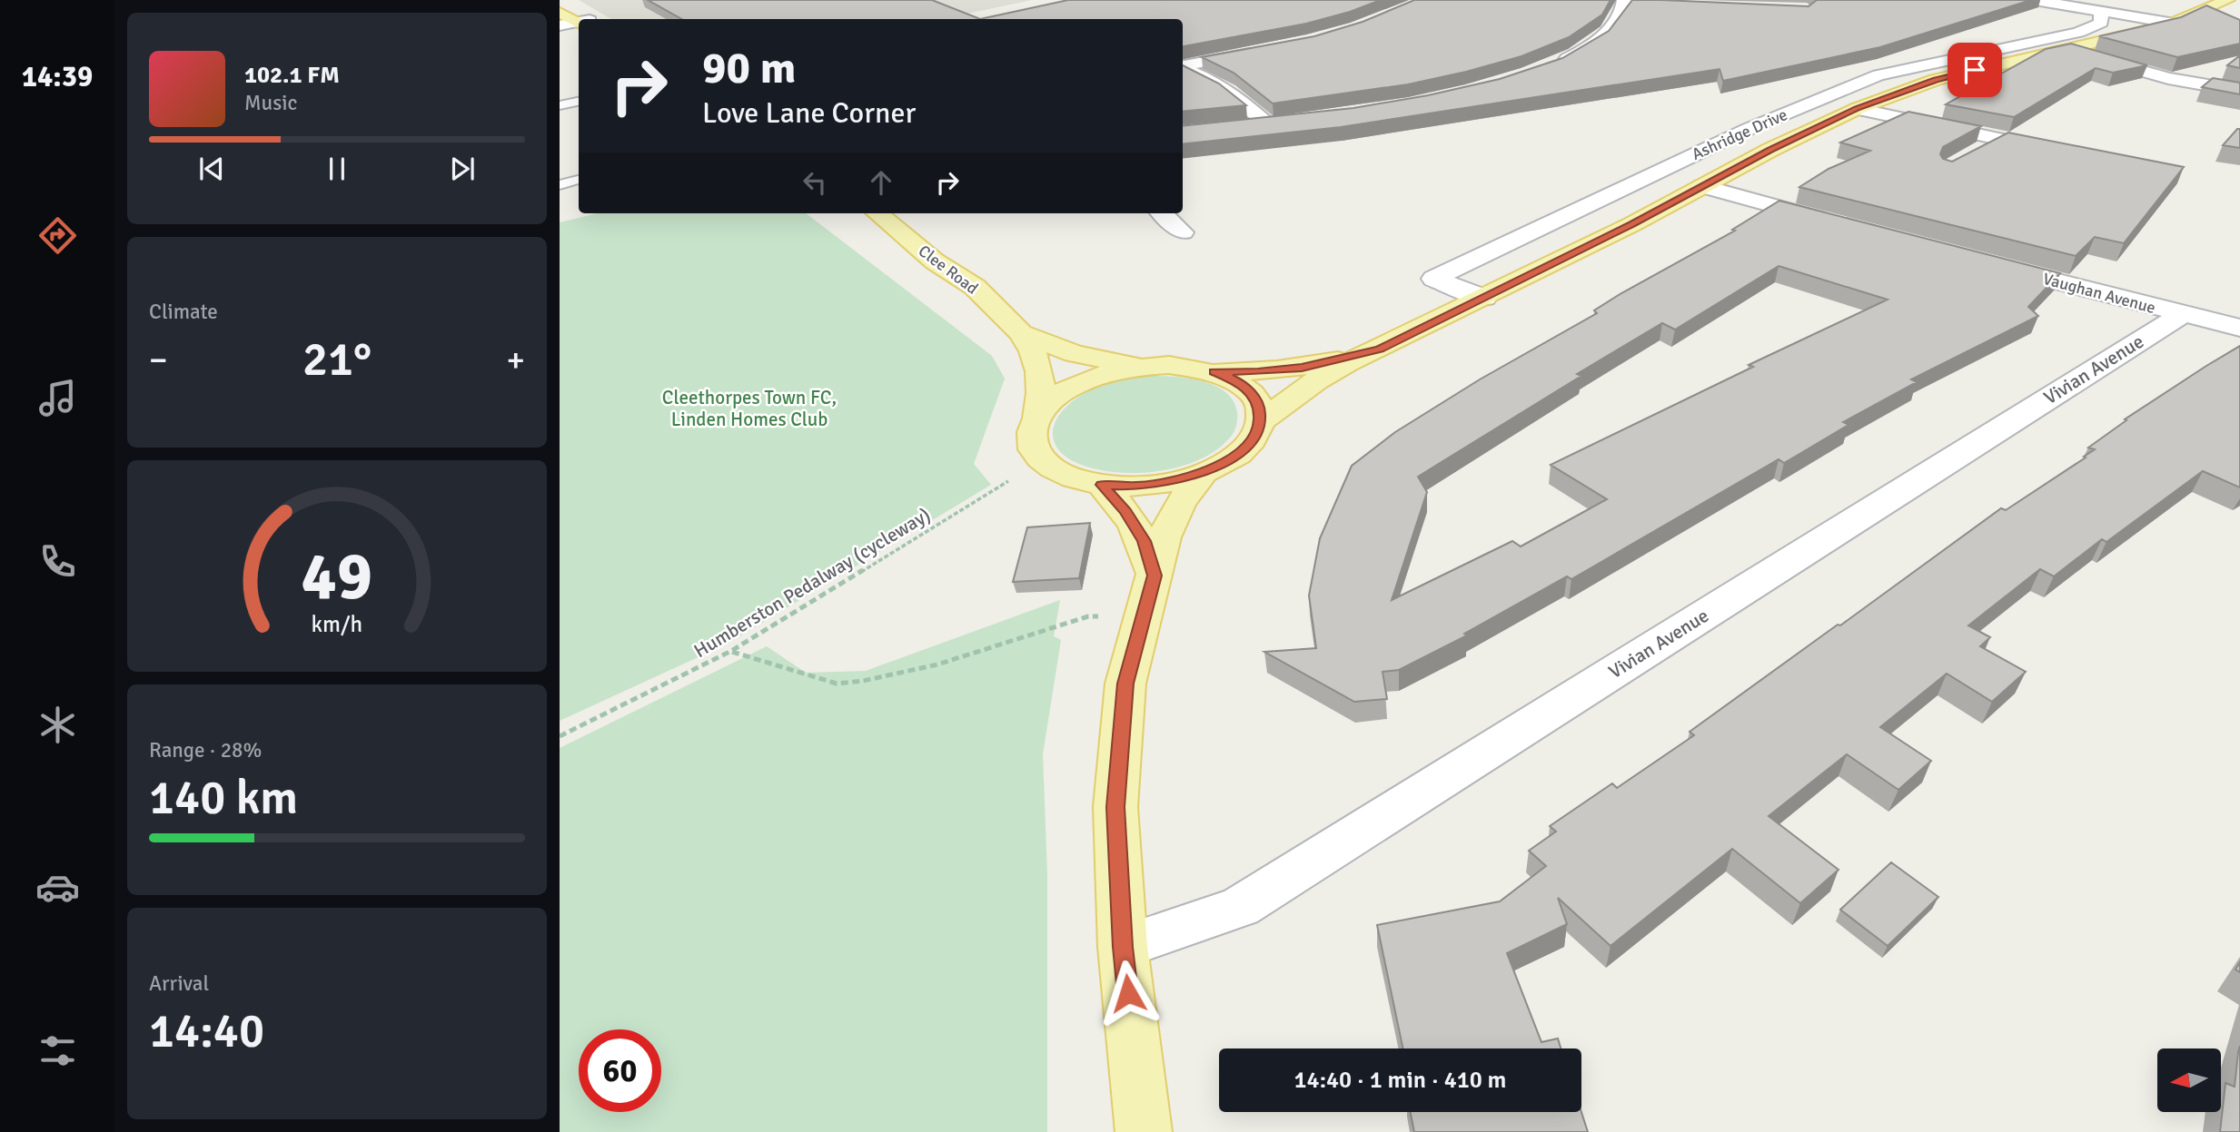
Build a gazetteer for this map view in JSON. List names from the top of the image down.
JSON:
{
  "streets": {
    "main road": ["Clee Road"],
    "street": ["Ashridge Drive", "Vaughan Avenue", "Vivian Avenue"],
    "path": ["Humberston Pedalway (cycleway)"]
  },
  "crossings": [
    ["Vaughan Avenue", "Vivian Avenue"]
  ],
  "parks": ["Cleethorpes Town FC, Linden Homes Club"],
  "north": "left",
  "page": {
    "tabs": "14:39",
    "turn": ["90 m", "Love Lane Corner"],
    "song": ["102.1 FM", "Music"],
    "tile": [
      "Climate",
      ["Range · 28%", "140 km"],
      ["Arrival", "14:40"]
    ],
    "heat": ["−", "21°", "+"],
    "limit": "60",
    "trip": "14:40 · 1 min · 410 m",
    "gauge": ["49", "km/h"]
  }
}
